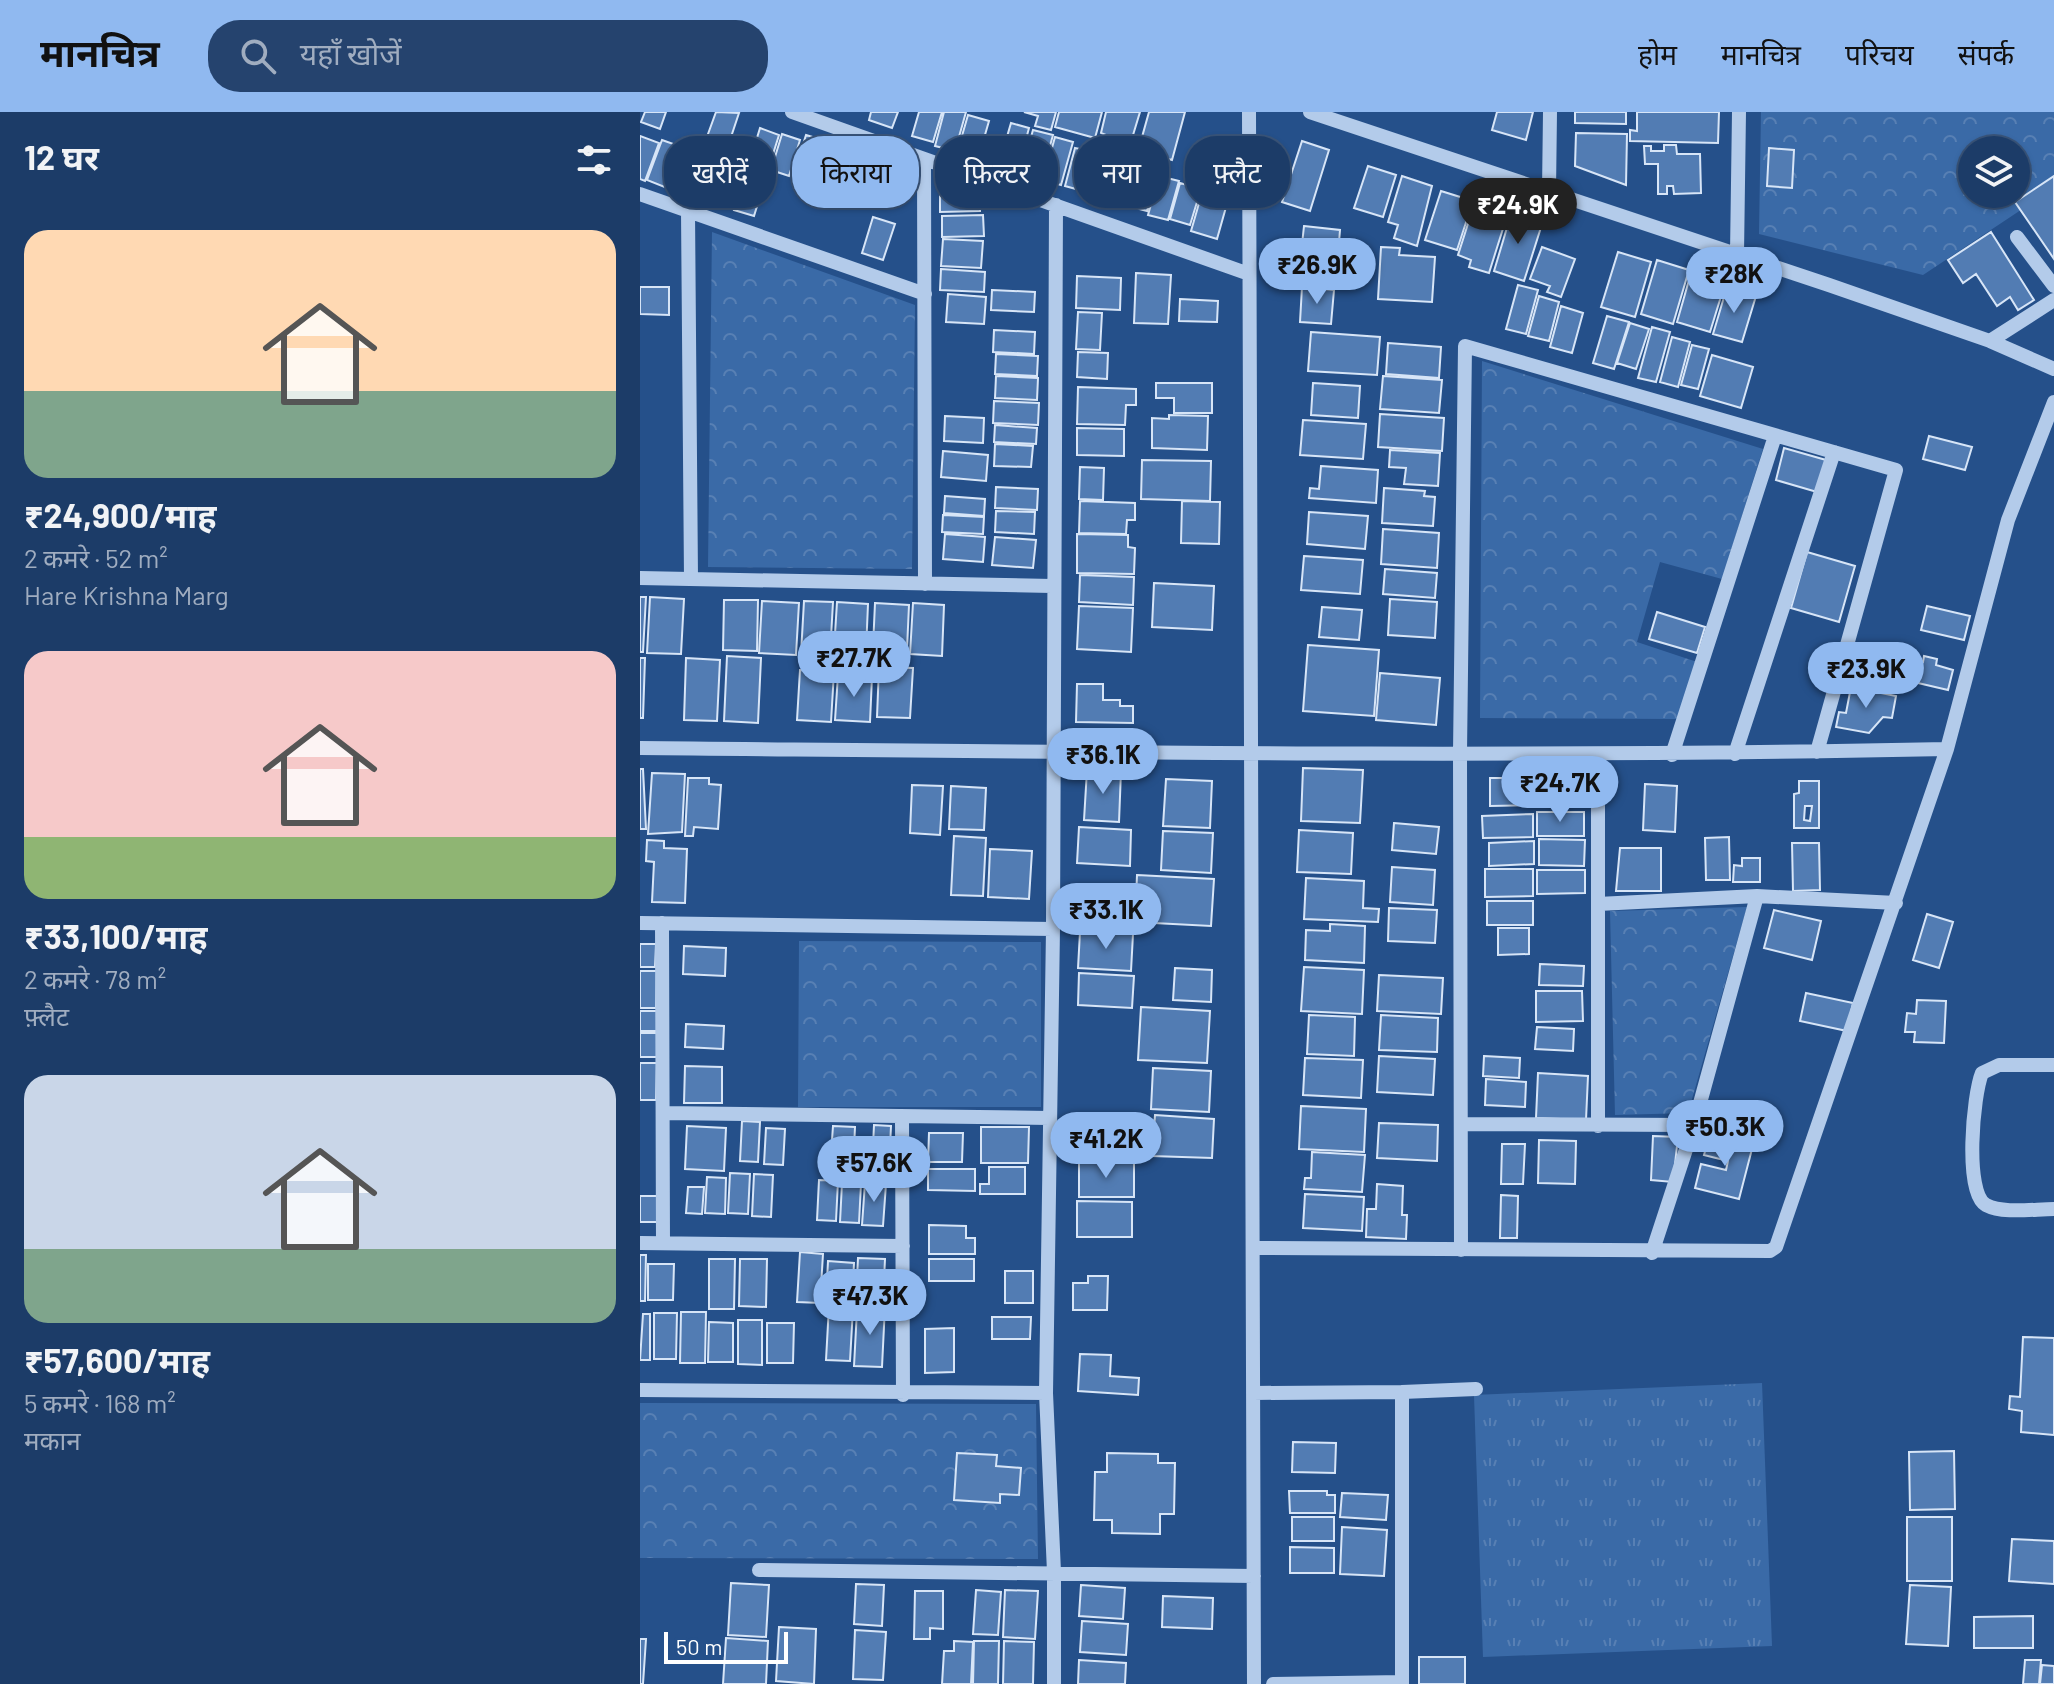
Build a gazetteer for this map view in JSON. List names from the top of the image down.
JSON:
{
  "scale_bar": "50 m",
  "page": {
    "header": "मानचित्र",
    "search": "यहाँ खोजें",
    "nav": [
      "होम",
      "मानचित्र",
      "परिचय",
      "संपर्क"
    ],
    "heading": "12 घर",
    "chip": [
      "खरीदें",
      "किराया",
      "फ़िल्टर",
      "नया",
      "फ़्लैट"
    ],
    "price": [
      "₹24.9K",
      "₹26.9K",
      "₹28K",
      "₹27.7K",
      "₹23.9K",
      "₹36.1K",
      "₹24.7K",
      "₹33.1K",
      "₹50.3K",
      "₹41.2K",
      "₹57.6K",
      "₹47.3K"
    ],
    "list": [
      {
        "name": "₹24,900/माह",
        "note": "2 कमरे · 52 m² · Hare Krishna Marg"
      },
      {
        "name": "₹33,100/माह",
        "note": "2 कमरे · 78 m² · फ़्लैट"
      },
      {
        "name": "₹57,600/माह",
        "note": "5 कमरे · 168 m² · मकान"
      }
    ],
    "scale": "50 m"
  }
}
